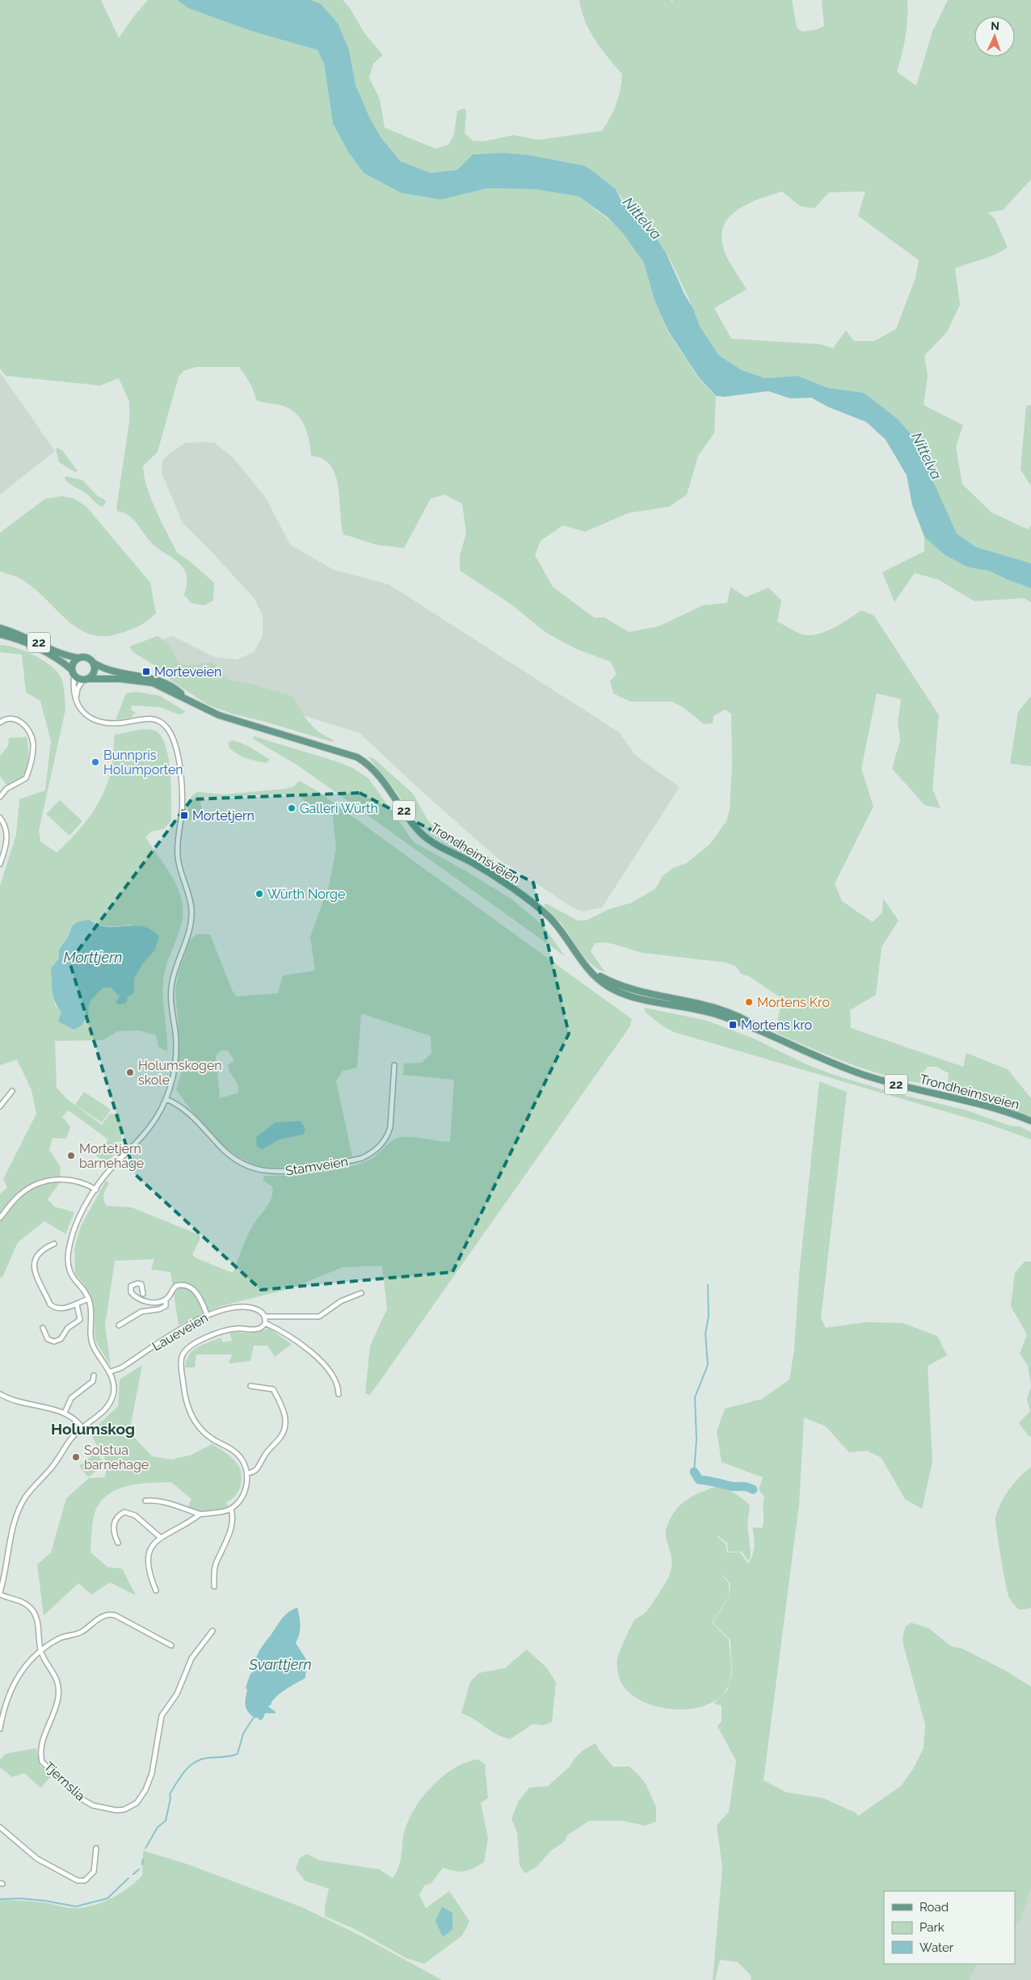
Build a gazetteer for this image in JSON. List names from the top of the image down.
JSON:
{
  "streets": {
    "main road": ["22", "Trondheimsveien"],
    "street": ["Stamveien", "Laueveien", "Tjernslia"]
  },
  "crossings": [
    ["22", "Trondheimsveien"]
  ],
  "districts": ["Holumskog"],
  "water": ["Nittelva", "Morttjern", "Svarttjern"],
  "places": {
    "transit": ["Morteveien", "Mortetjern", "Mortens kro"],
    "other": [
      "Bunnpris Holumporten",
      "Galleri Würth",
      "Würth Norge",
      "Mortens Kro",
      "Holumskogen skole",
      "Mortetjern barnehage",
      "Solstua barnehage"
    ]
  },
  "legend": ["Road", "Park", "Water"],
  "north": "top"
}
